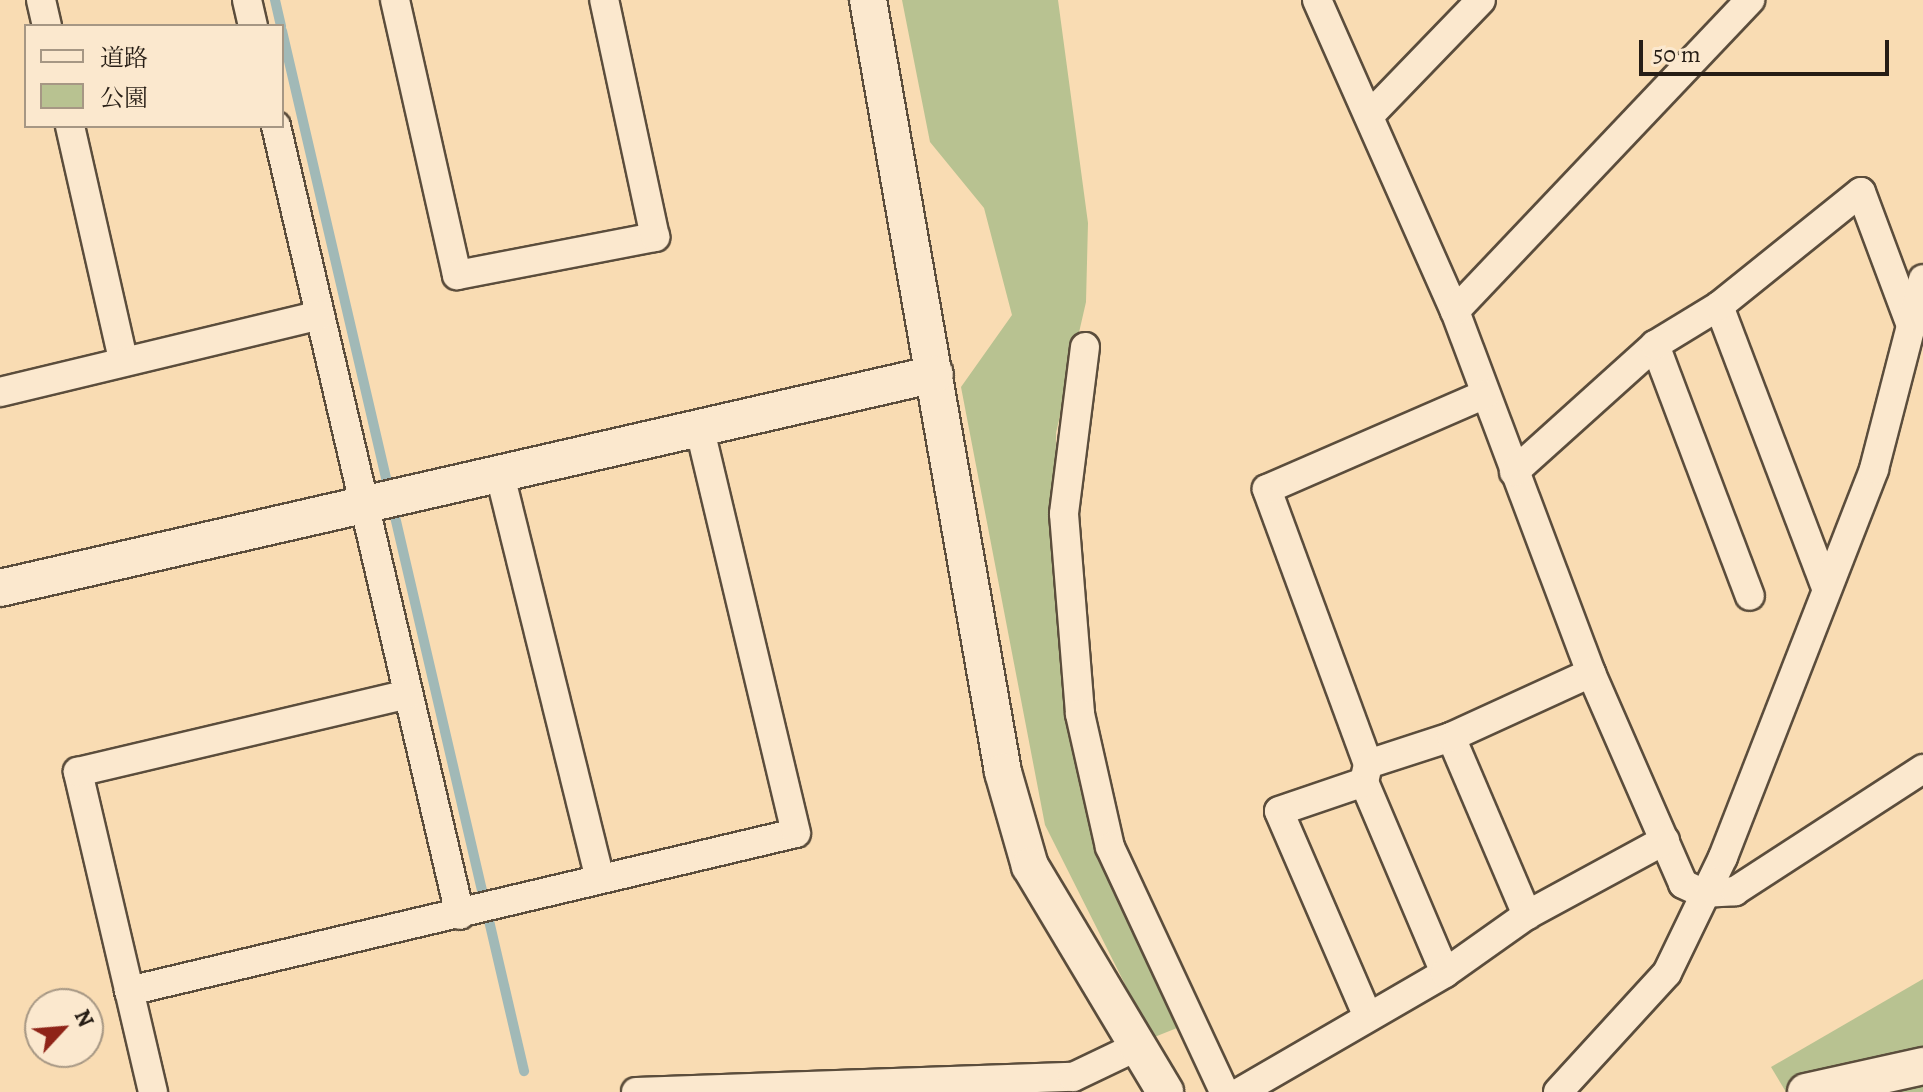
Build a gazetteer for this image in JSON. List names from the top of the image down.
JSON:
{
  "legend": ["道路", "公園"],
  "scale_bar": "50 m",
  "north": "top right"
}
